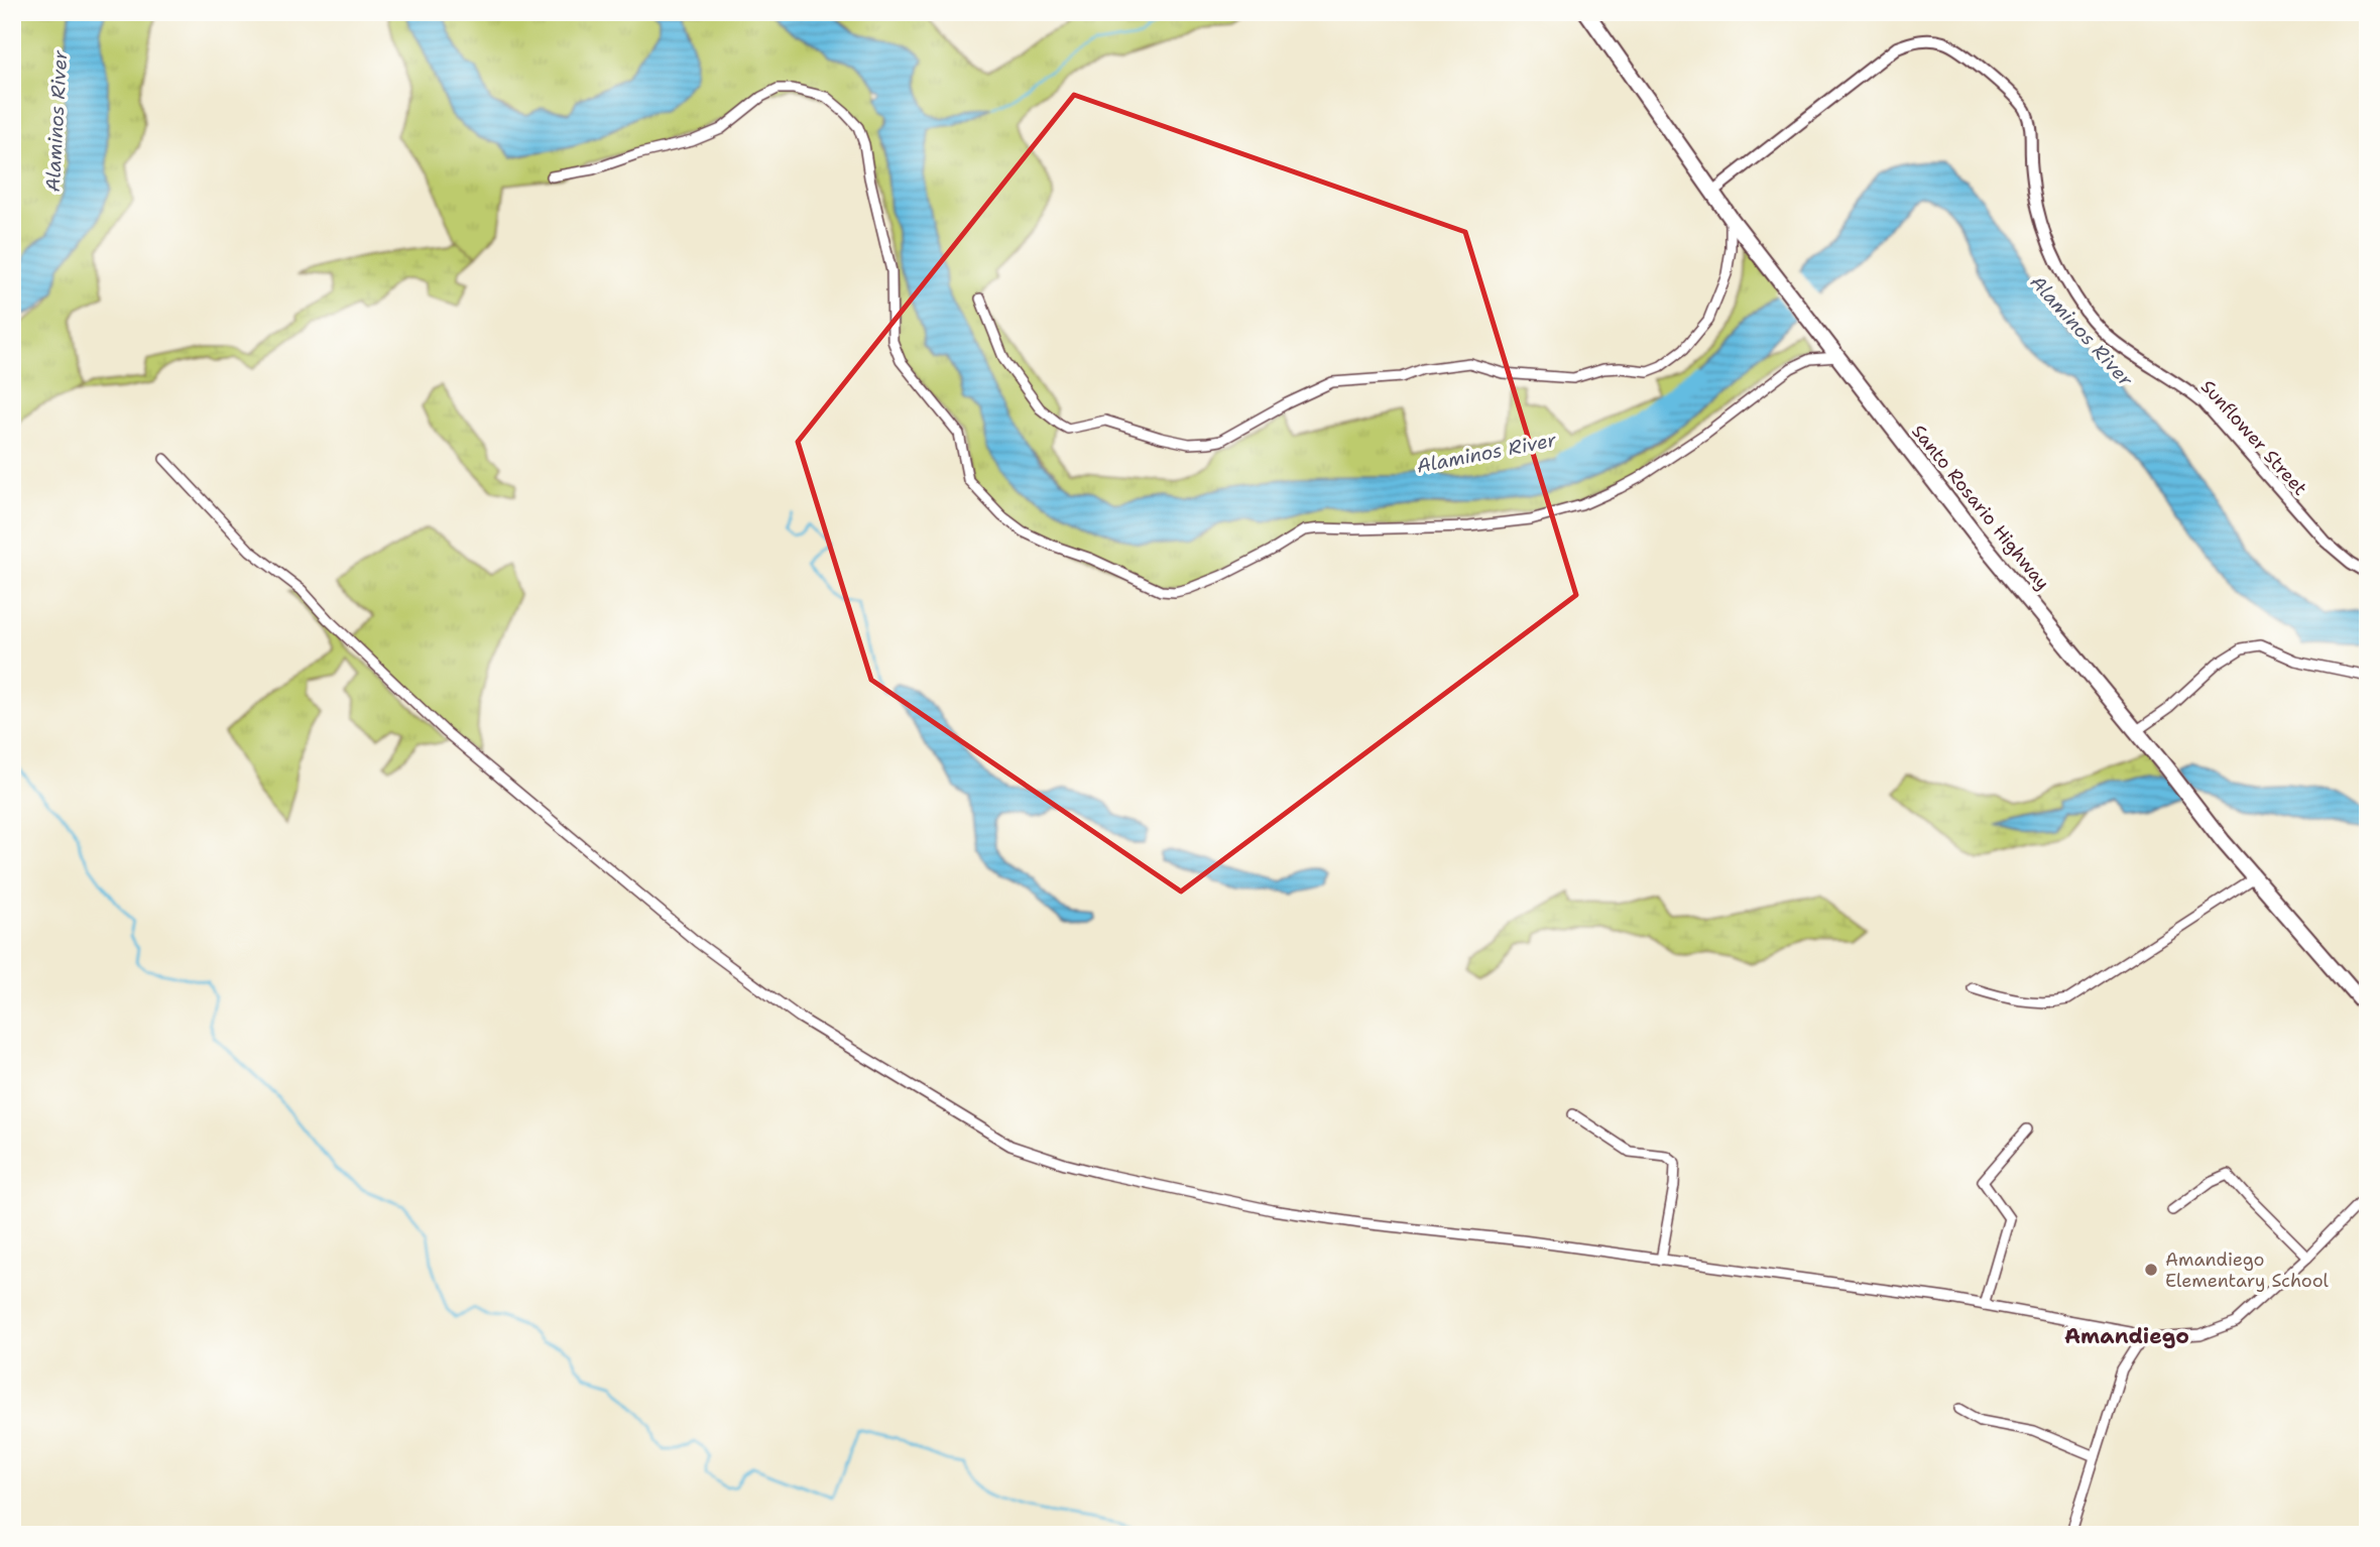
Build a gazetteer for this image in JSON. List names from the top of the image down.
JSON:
{
  "streets": {
    "main road": ["Santo Rosario Highway"],
    "street": ["Sunflower Street"]
  },
  "crossings": [
    ["Sunflower Street", "Santo Rosario Highway"]
  ],
  "districts": ["Amandiego"],
  "water": ["Alaminos River"],
  "places": ["Amandiego Elementary School"]
}
